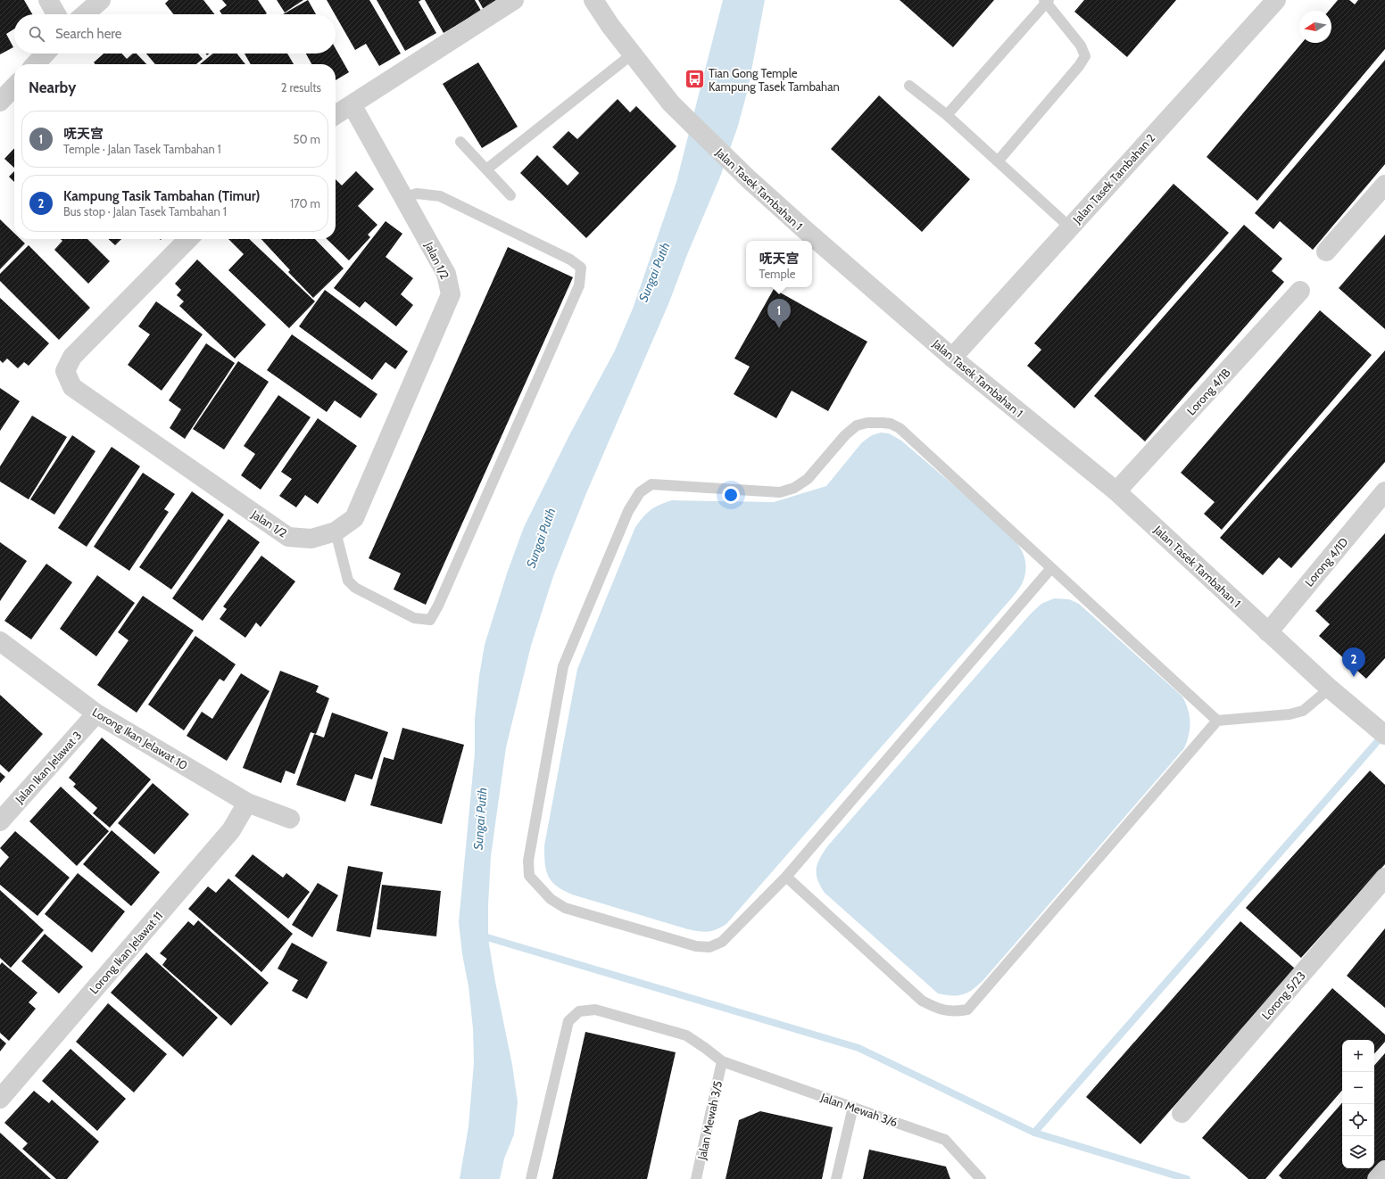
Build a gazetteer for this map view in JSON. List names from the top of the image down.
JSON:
{
  "streets": {
    "street": [
      "Jalan Tasek Tambahan 2",
      "Jalan Tasek Tambahan 1",
      "Jalan 1/2",
      "Lorong 4/1B",
      "Lorong 4/1D",
      "Lorong Ikan Jelawat 10",
      "Jalan Ikan Jelawat 3",
      "Lorong Ikan Jelawat 11",
      "Lorong 5/23"
    ],
    "lane": ["Jalan Mewah 3/6", "Jalan Mewah 3/5"]
  },
  "crossings": [
    ["Jalan Tasek Tambahan 2", "Jalan Tasek Tambahan 1"],
    ["Jalan Tasek Tambahan 1", "Lorong 4/1B"],
    ["Jalan Tasek Tambahan 1", "Lorong 4/1D"],
    ["Lorong Ikan Jelawat 10", "Jalan Ikan Jelawat 3"],
    ["Lorong Ikan Jelawat 10", "Lorong Ikan Jelawat 11"],
    ["Jalan Mewah 3/6", "Jalan Mewah 3/5"]
  ],
  "water": ["Sungai Putih"],
  "places": {
    "bus stop": ["Tian Gong Temple Kampung Tasek Tambahan"]
  },
  "north": "left",
  "page": {
    "search": "Search here",
    "heading": ["Nearby", "2 results"],
    "list": [
      {
        "mark": "1",
        "name": "呒天宫",
        "note": "Temple · Jalan Tasek Tambahan 1",
        "value": "50 m"
      },
      {
        "mark": "2",
        "name": "Kampung Tasik Tambahan (Timur)",
        "note": "Bus stop · Jalan Tasek Tambahan 1",
        "value": "170 m"
      }
    ],
    "popup": ["呒天宫", "Temple"],
    "pins": ["1", "2"],
    "map_buttons": ["+", "−"]
  }
}
